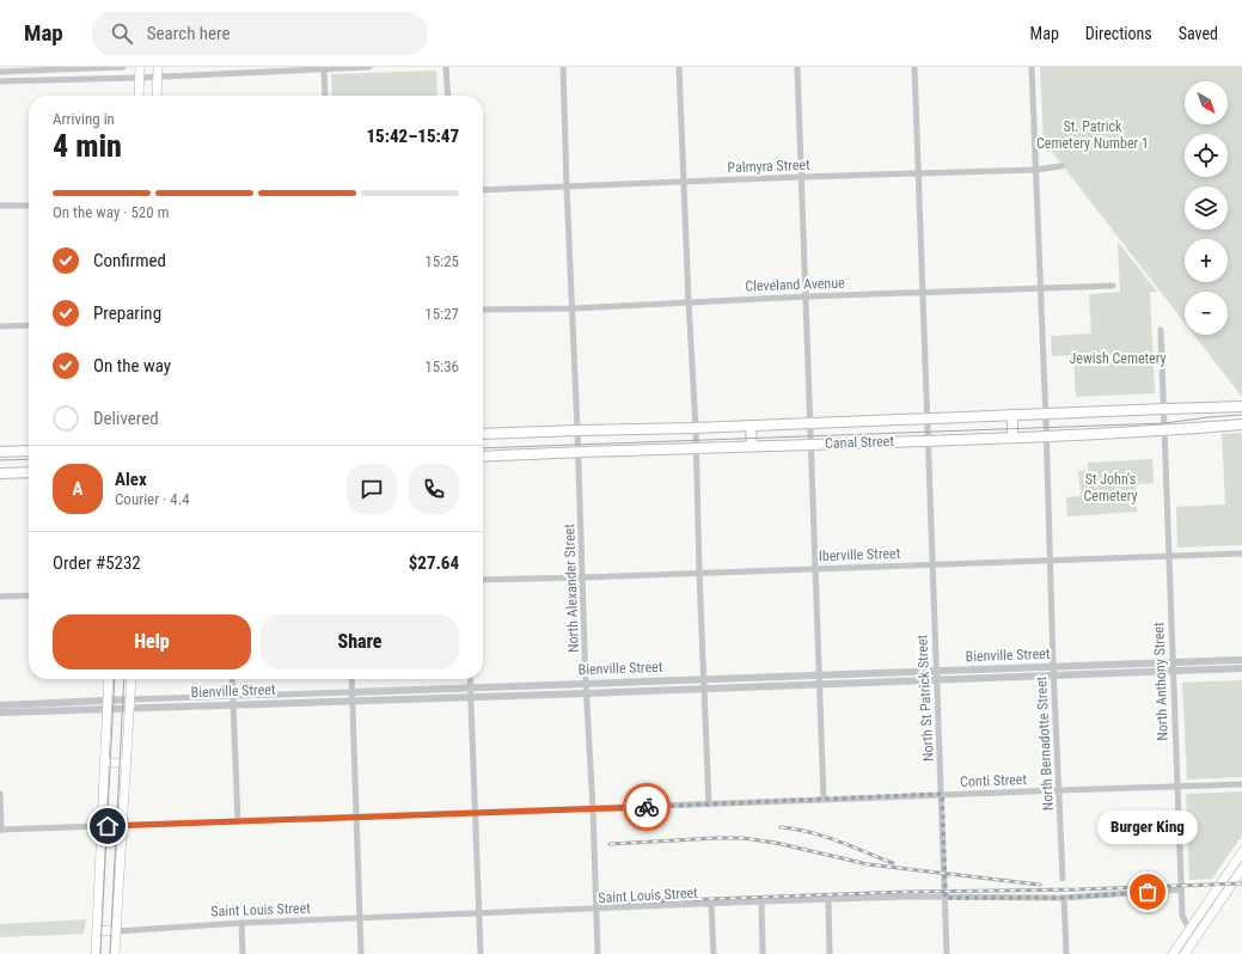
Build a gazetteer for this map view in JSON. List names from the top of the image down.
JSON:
{
  "streets": {
    "main road": ["Canal Street"],
    "street": [
      "Palmyra Street",
      "Cleveland Avenue",
      "Iberville Street",
      "North Alexander Street",
      "Bienville Street",
      "North Anthony Street",
      "North St Patrick Street",
      "North Bernadotte Street",
      "Conti Street",
      "Saint Louis Street"
    ]
  },
  "crossings": [
    ["Palmyra Street", "North Alexander Street"],
    ["Palmyra Street", "North St Patrick Street"],
    ["Palmyra Street", "North Bernadotte Street"],
    ["Cleveland Avenue", "North Alexander Street"],
    ["Cleveland Avenue", "North St Patrick Street"],
    ["Cleveland Avenue", "North Bernadotte Street"],
    ["Canal Street", "North Alexander Street"],
    ["Canal Street", "North Anthony Street"],
    ["Canal Street", "North St Patrick Street"],
    ["Canal Street", "North Bernadotte Street"],
    ["Iberville Street", "North Alexander Street"],
    ["Iberville Street", "North Anthony Street"],
    ["Iberville Street", "North St Patrick Street"],
    ["Iberville Street", "North Bernadotte Street"],
    ["North Alexander Street", "Bienville Street"],
    ["North Alexander Street", "Conti Street"],
    ["North Alexander Street", "Saint Louis Street"],
    ["Bienville Street", "North Anthony Street"],
    ["Bienville Street", "North St Patrick Street"],
    ["Bienville Street", "North Bernadotte Street"],
    ["North Anthony Street", "Conti Street"],
    ["North Anthony Street", "Saint Louis Street"],
    ["North St Patrick Street", "Conti Street"],
    ["North St Patrick Street", "Saint Louis Street"],
    ["North Bernadotte Street", "Conti Street"]
  ],
  "parks": ["St. Patrick Cemetery Number 1", "Jewish Cemetery", "St John's Cemetery"],
  "places": ["Burger King"],
  "north": "bottom right",
  "page": {
    "header": "Map",
    "search": "Search here",
    "nav": ["Map", "Directions", "Saved"],
    "map_buttons": ["+", "−"],
    "heading": ["4 min", "Arriving in", "15:42–15:47"],
    "panel": [
      "Alex",
      "Courier · 4.4",
      "Order #5232",
      "$27.64"
    ],
    "bar": "On the way · 520 m",
    "list": [
      ["Confirmed", "15:25"],
      ["Preparing", "15:27"],
      ["On the way", "15:36"],
      "Delivered"
    ],
    "round": "A",
    "buttons": ["Help", "Share"],
    "bubble": "Burger King"
  }
}
